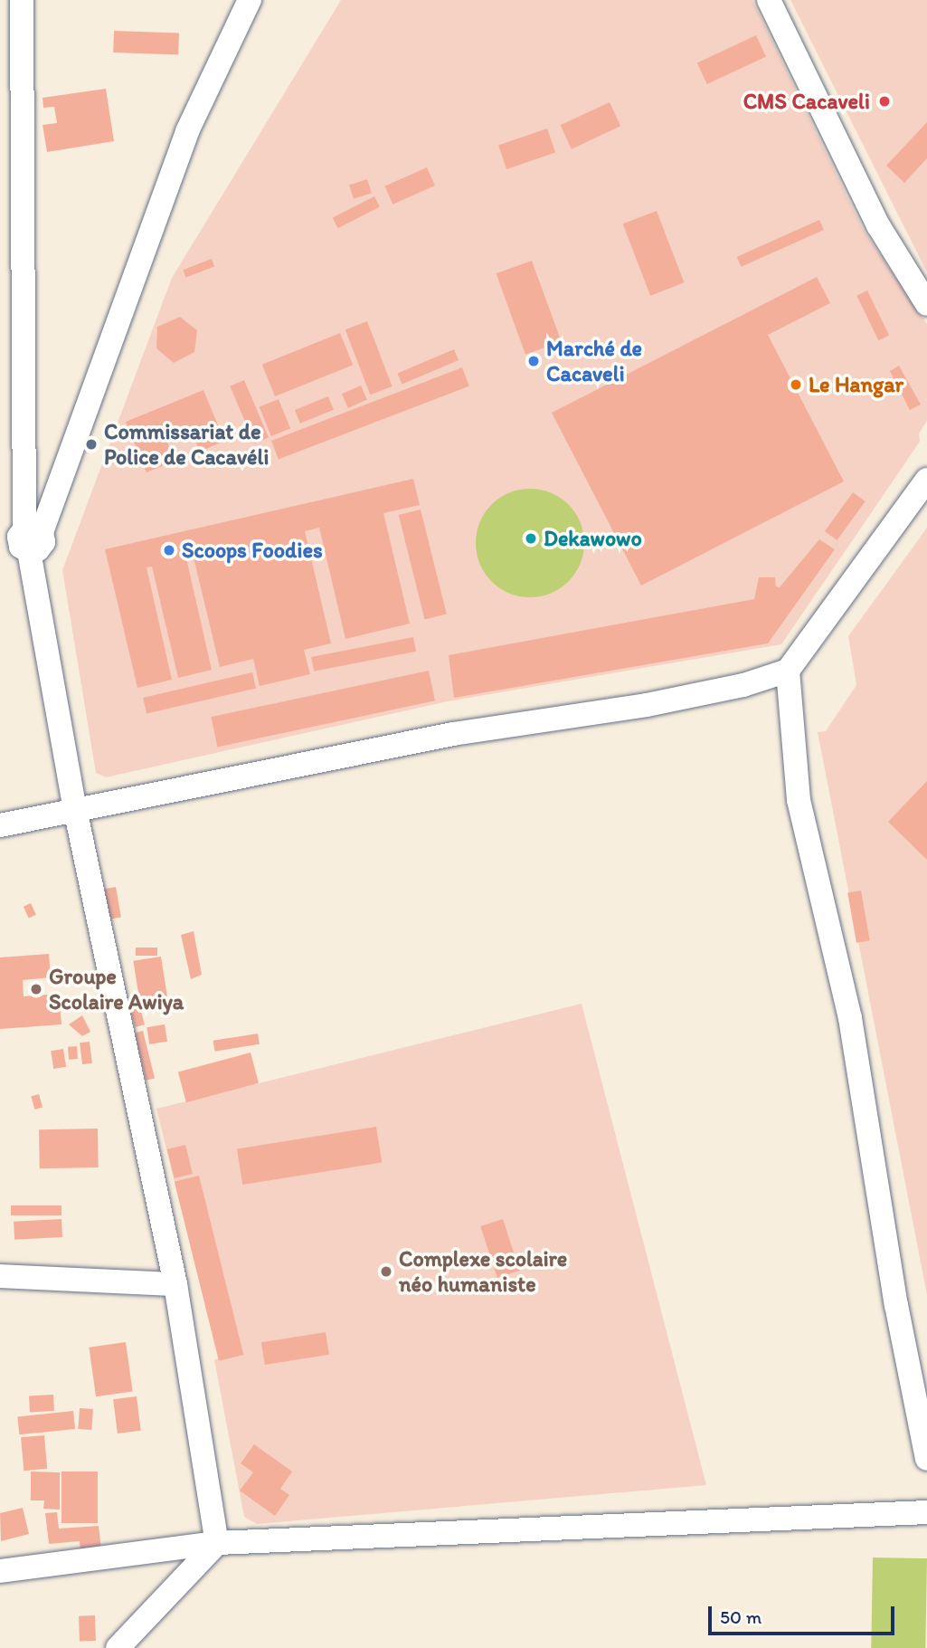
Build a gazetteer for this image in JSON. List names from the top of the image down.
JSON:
{
  "places": [
    "CMS Cacaveli",
    "Marché de Cacaveli",
    "Le Hangar",
    "Commissariat de Police de Cacavéli",
    "Dekawowo",
    "Scoops Foodies",
    "Groupe Scolaire Awiya",
    "Complexe scolaire néo humaniste"
  ],
  "scale_bar": "50 m"
}
